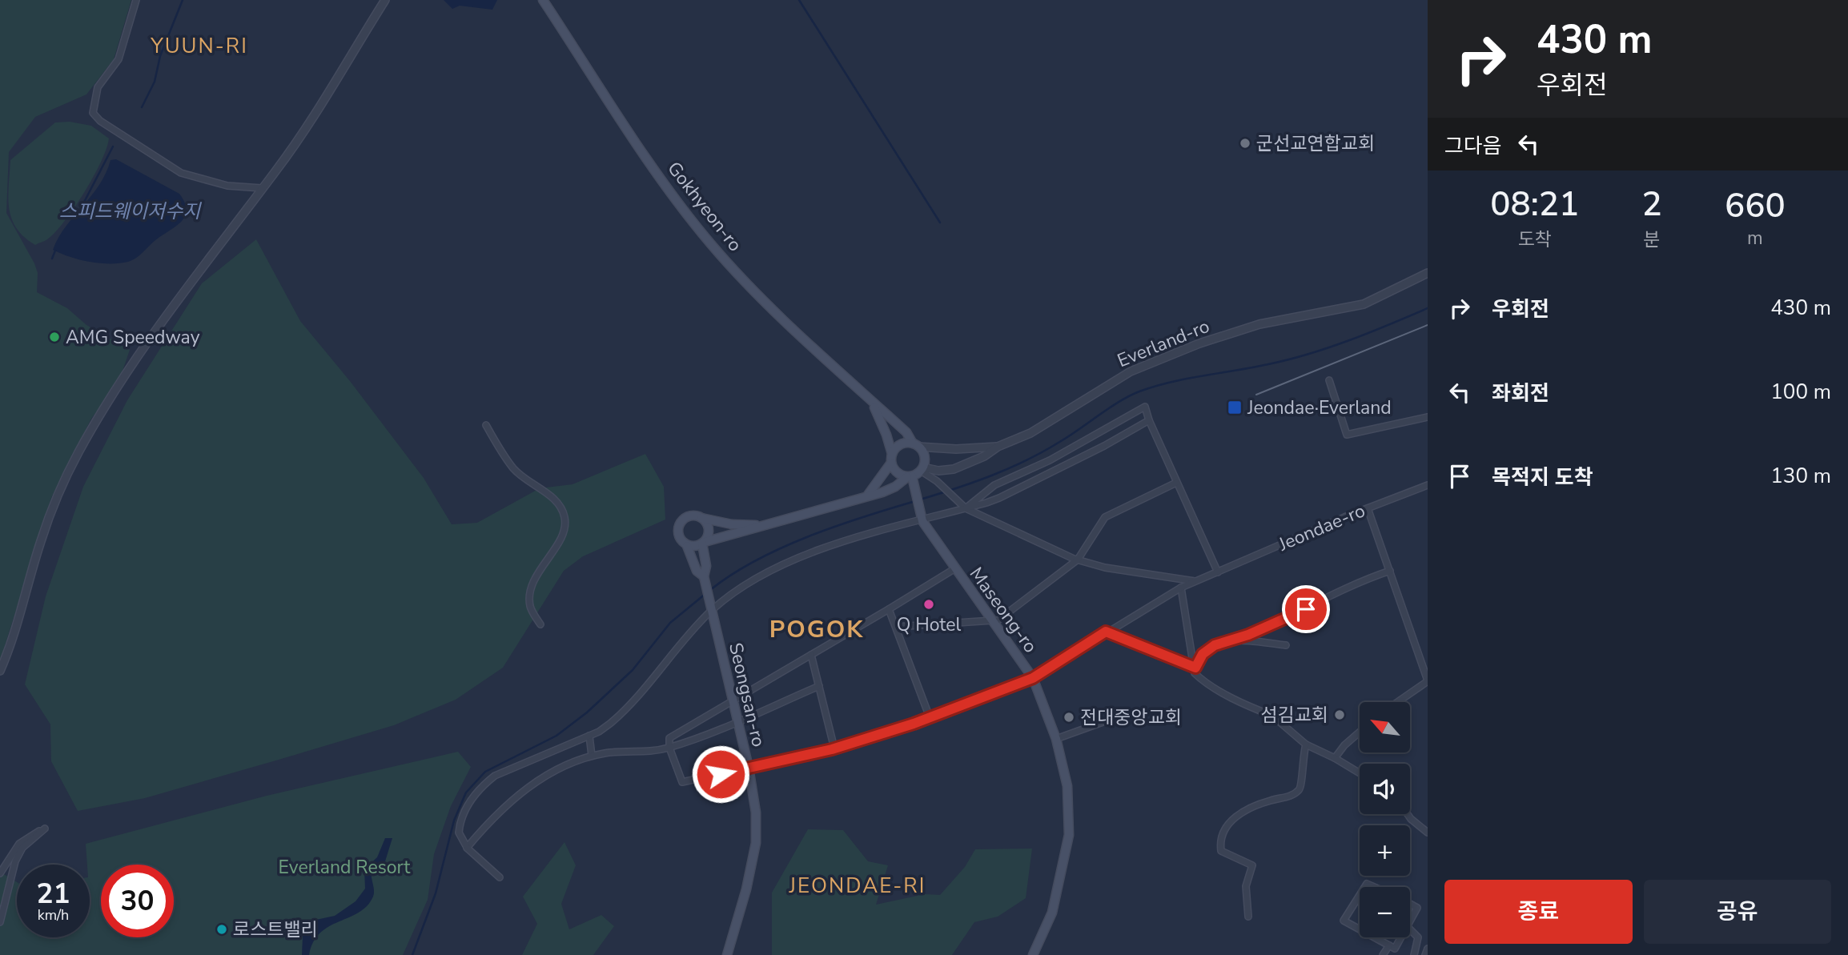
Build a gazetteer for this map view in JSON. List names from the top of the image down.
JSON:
{
  "streets": {
    "main road": ["Gokhyeon-ro", "Maseong-ro", "Seongsan-ro"],
    "street": ["Everland-ro", "Jeondae-ro"]
  },
  "crossings": [
    ["Gokhyeon-ro", "Everland-ro"],
    ["Jeondae-ro", "Maseong-ro"],
    ["Jeondae-ro", "Seongsan-ro"]
  ],
  "districts": ["YUUN-RI", "POGOK", "JEONDAE-RI"],
  "water": ["스피드웨이저수지"],
  "parks": ["Everland Resort"],
  "places": {
    "other": [
      "군선교연합교회",
      "AMG Speedway",
      "Q Hotel",
      "섬김교회",
      "전대중앙교회",
      "로스트밸리"
    ],
    "transit": ["Jeondae·Everland"]
  },
  "north": "top left",
  "page": {
    "turn": ["430 m", "우회전"],
    "then": "그다음",
    "eta": [
      "08:21",
      "도착",
      "2",
      "분",
      "660",
      "m"
    ],
    "list": [
      {
        "name": "우회전",
        "value": "430 m"
      },
      {
        "name": "좌회전",
        "value": "100 m"
      },
      {
        "name": "목적지 도착",
        "value": "130 m"
      }
    ],
    "map_buttons": ["+", "−"],
    "speed": "21 km/h",
    "limit": "30",
    "buttons": ["종료", "공유"]
  }
}
